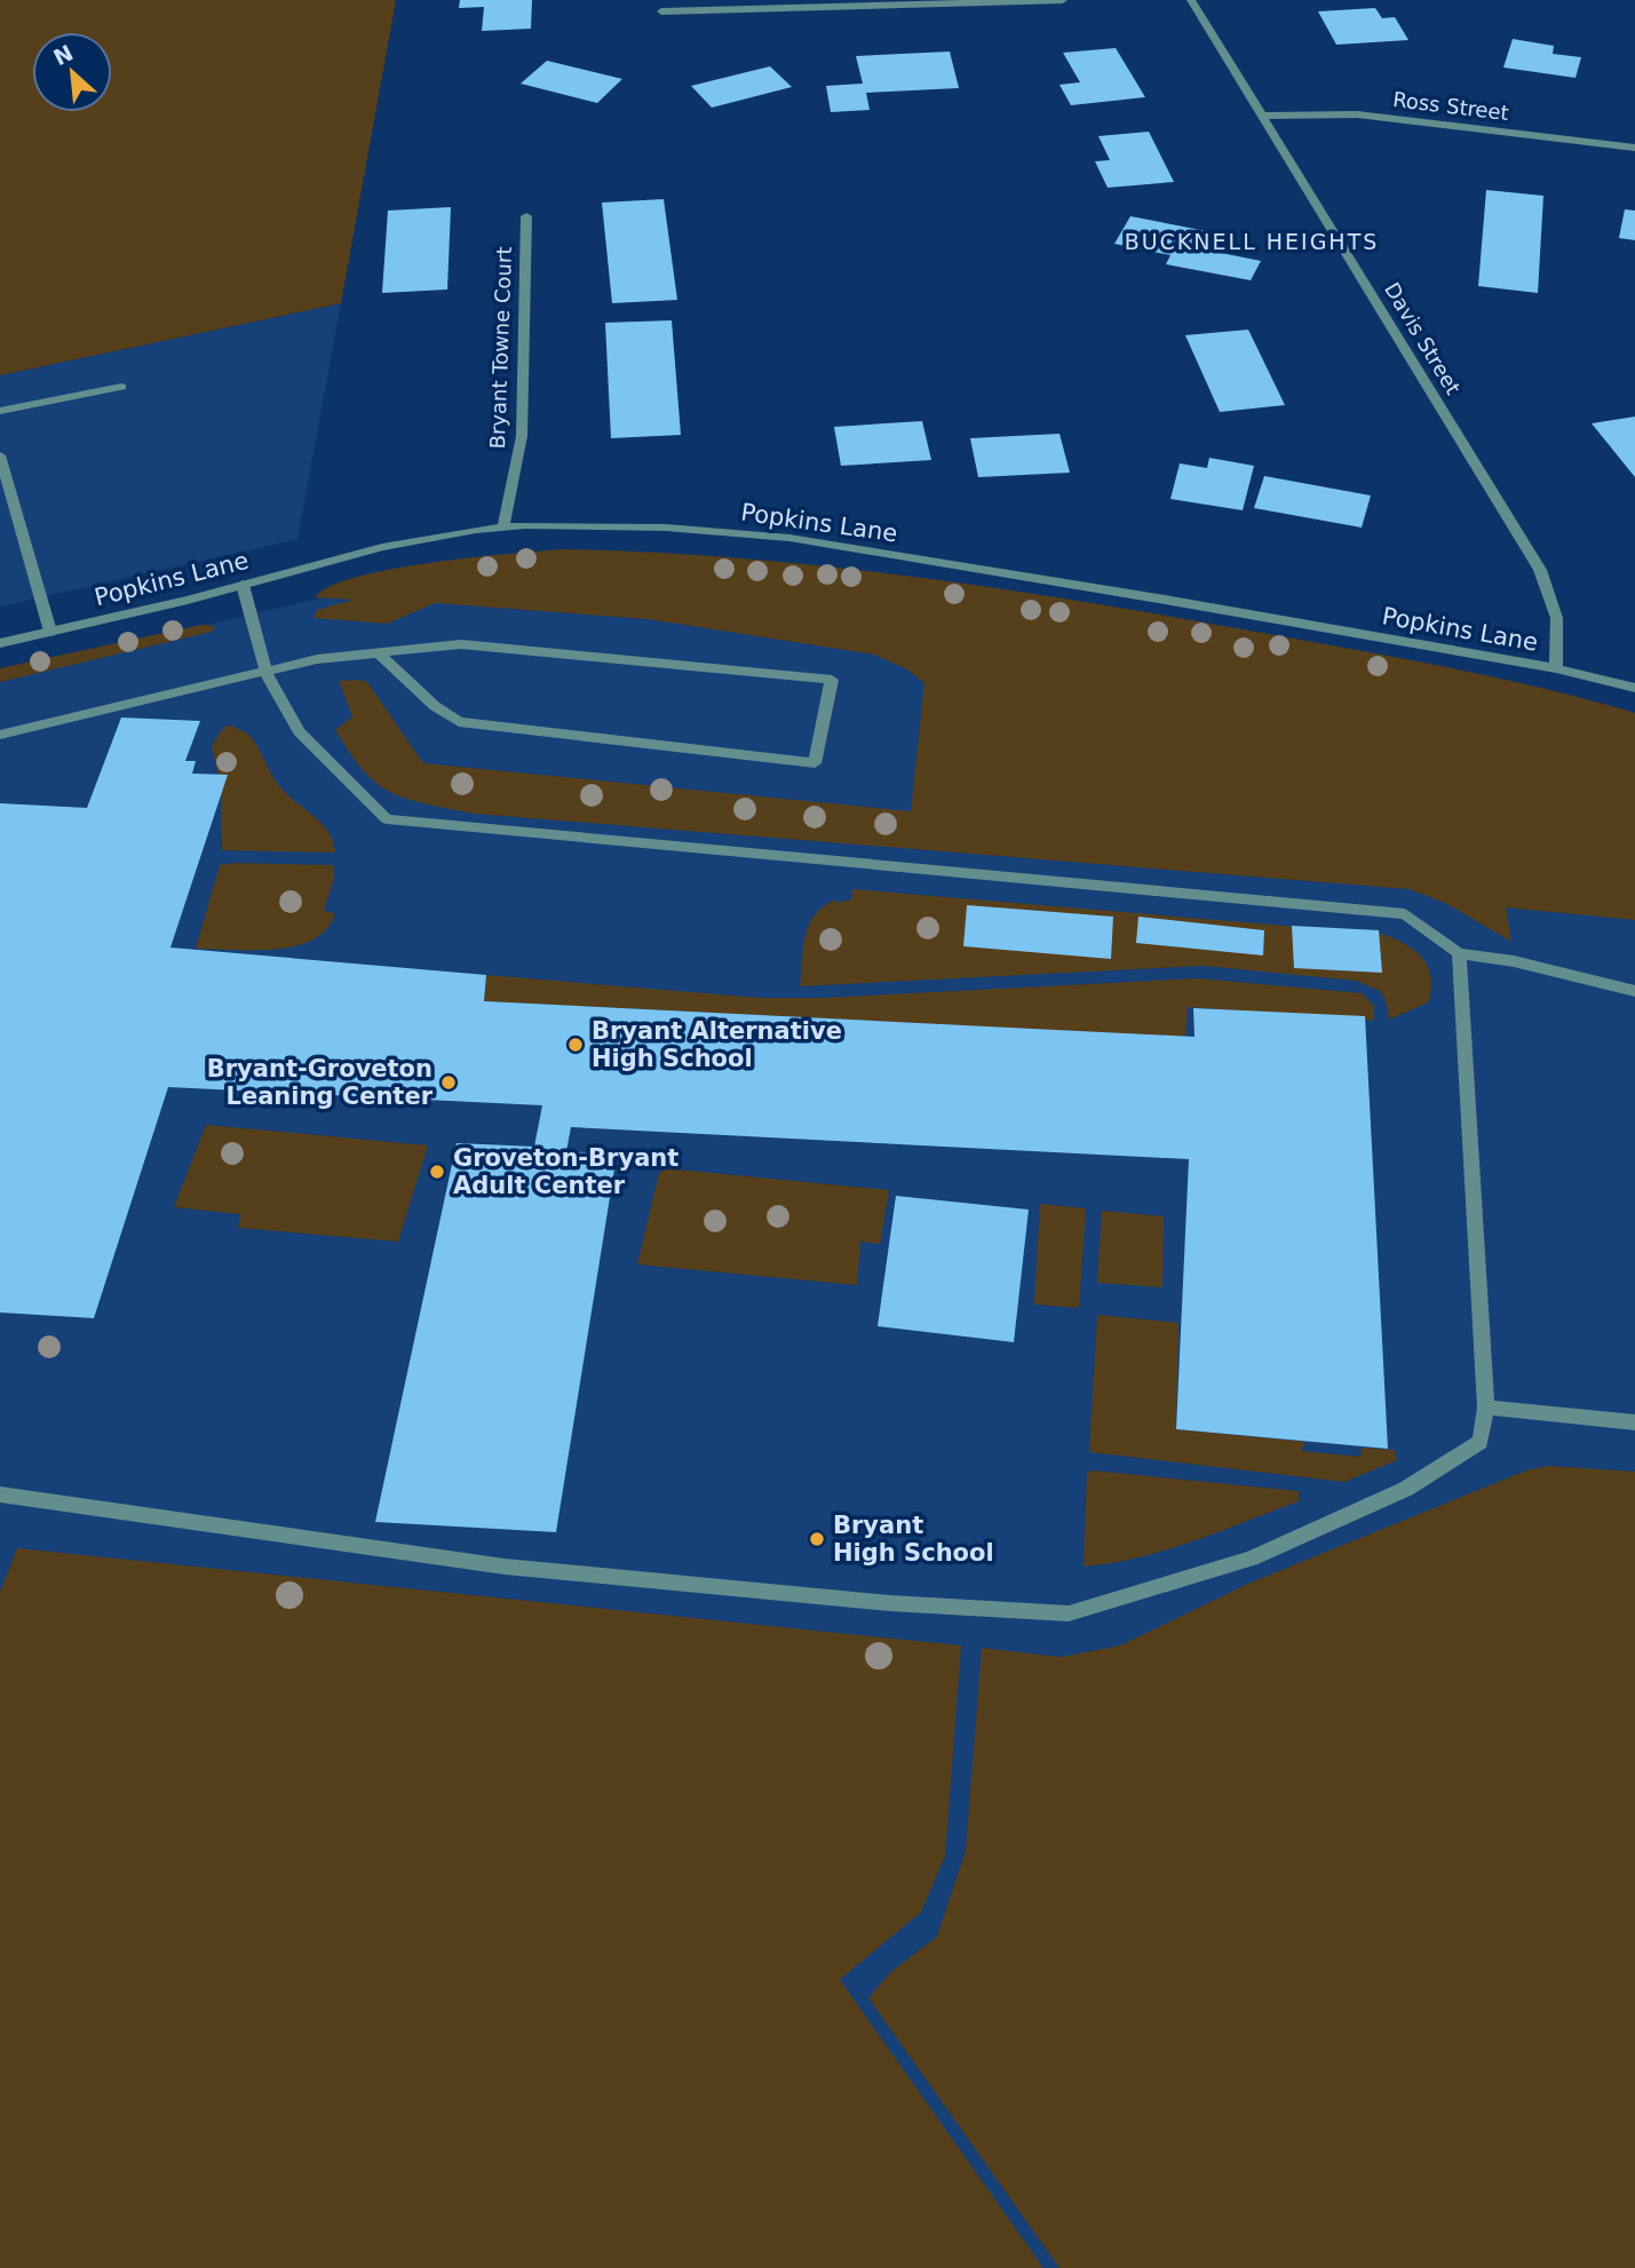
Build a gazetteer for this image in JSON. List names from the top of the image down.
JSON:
{
  "streets": {
    "street": [
      "Ross Street",
      "Davis Street",
      "Bryant Towne Court",
      "Popkins Lane"
    ]
  },
  "crossings": [
    ["Ross Street", "Davis Street"],
    ["Davis Street", "Popkins Lane"],
    ["Bryant Towne Court", "Popkins Lane"]
  ],
  "districts": ["BUCKNELL HEIGHTS"],
  "places": [
    "Bryant Alternative High School",
    "Bryant-Groveton Leaning Center",
    "Groveton-Bryant Adult Center",
    "Bryant High School"
  ],
  "north": "top left"
}
